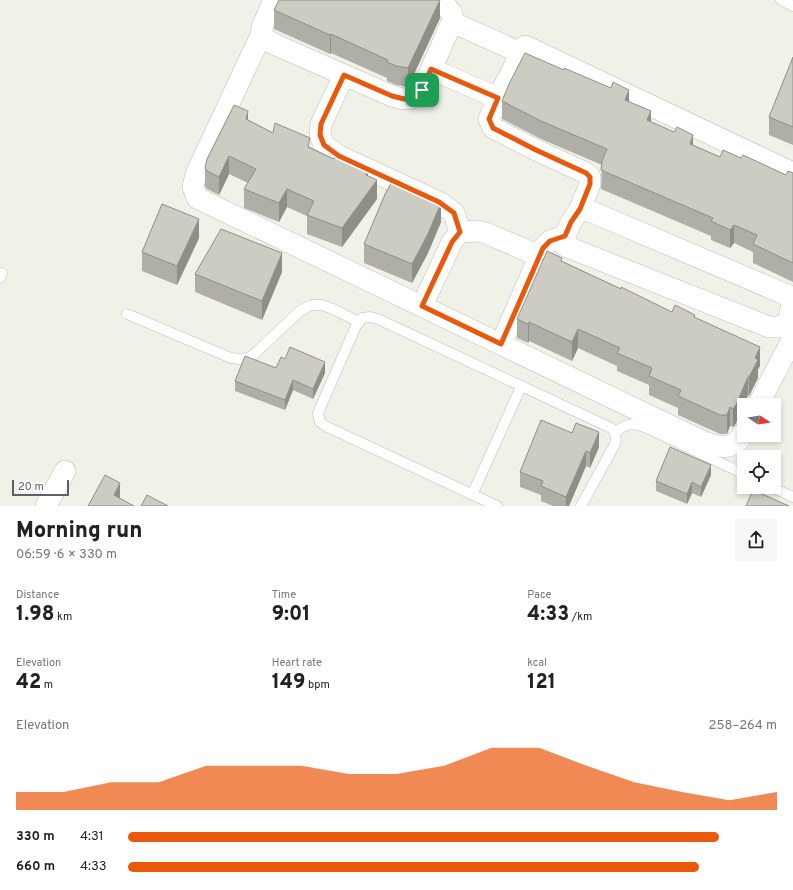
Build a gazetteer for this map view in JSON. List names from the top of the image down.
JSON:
{
  "scale_bar": "20 m",
  "north": "right",
  "page": {
    "scale": "20 m",
    "heading": ["Morning run", "06:59 · 6 × 330 m"],
    "stats": [
      ["Distance", "1.98 km"],
      ["Time", "9:01"],
      ["Pace", "4:33 /km"],
      ["Elevation", "42 m"],
      ["Heart rate", "149 bpm"],
      ["kcal", "121"]
    ],
    "chart": ["Elevation", "258–264 m"],
    "list": [
      {
        "name": "330 m",
        "note": "4:31"
      },
      {
        "name": "660 m",
        "note": "4:33"
      }
    ]
  }
}
